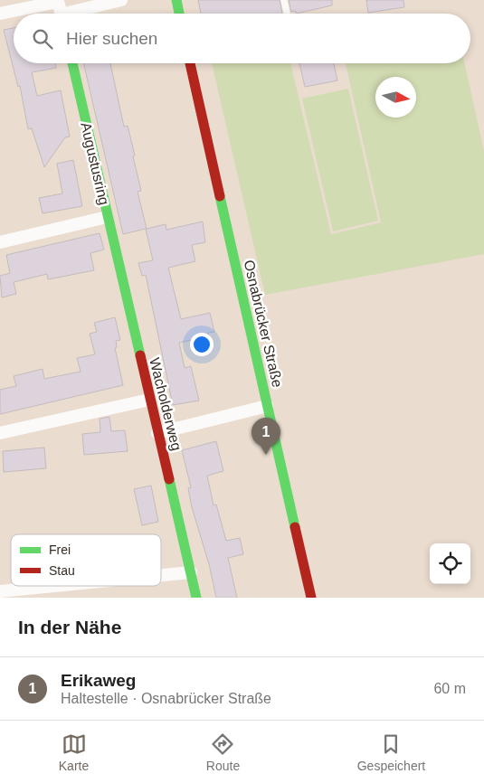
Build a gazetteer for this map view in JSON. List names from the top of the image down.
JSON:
{
  "streets": {
    "main road": ["Augustusring", "Osnabrücker Straße", "Wacholderweg"]
  },
  "crossings": [
    ["Augustusring", "Wacholderweg"]
  ],
  "legend": ["Frei", "Stau"],
  "north": "right",
  "page": {
    "search": "Hier suchen",
    "pins": "1",
    "heading": "In der Nähe",
    "list": [
      {
        "mark": "1",
        "name": "Erikaweg",
        "note": "Haltestelle · Osnabrücker Straße",
        "value": "60 m"
      }
    ],
    "nav": ["Karte", "Route", "Gespeichert"]
  }
}
